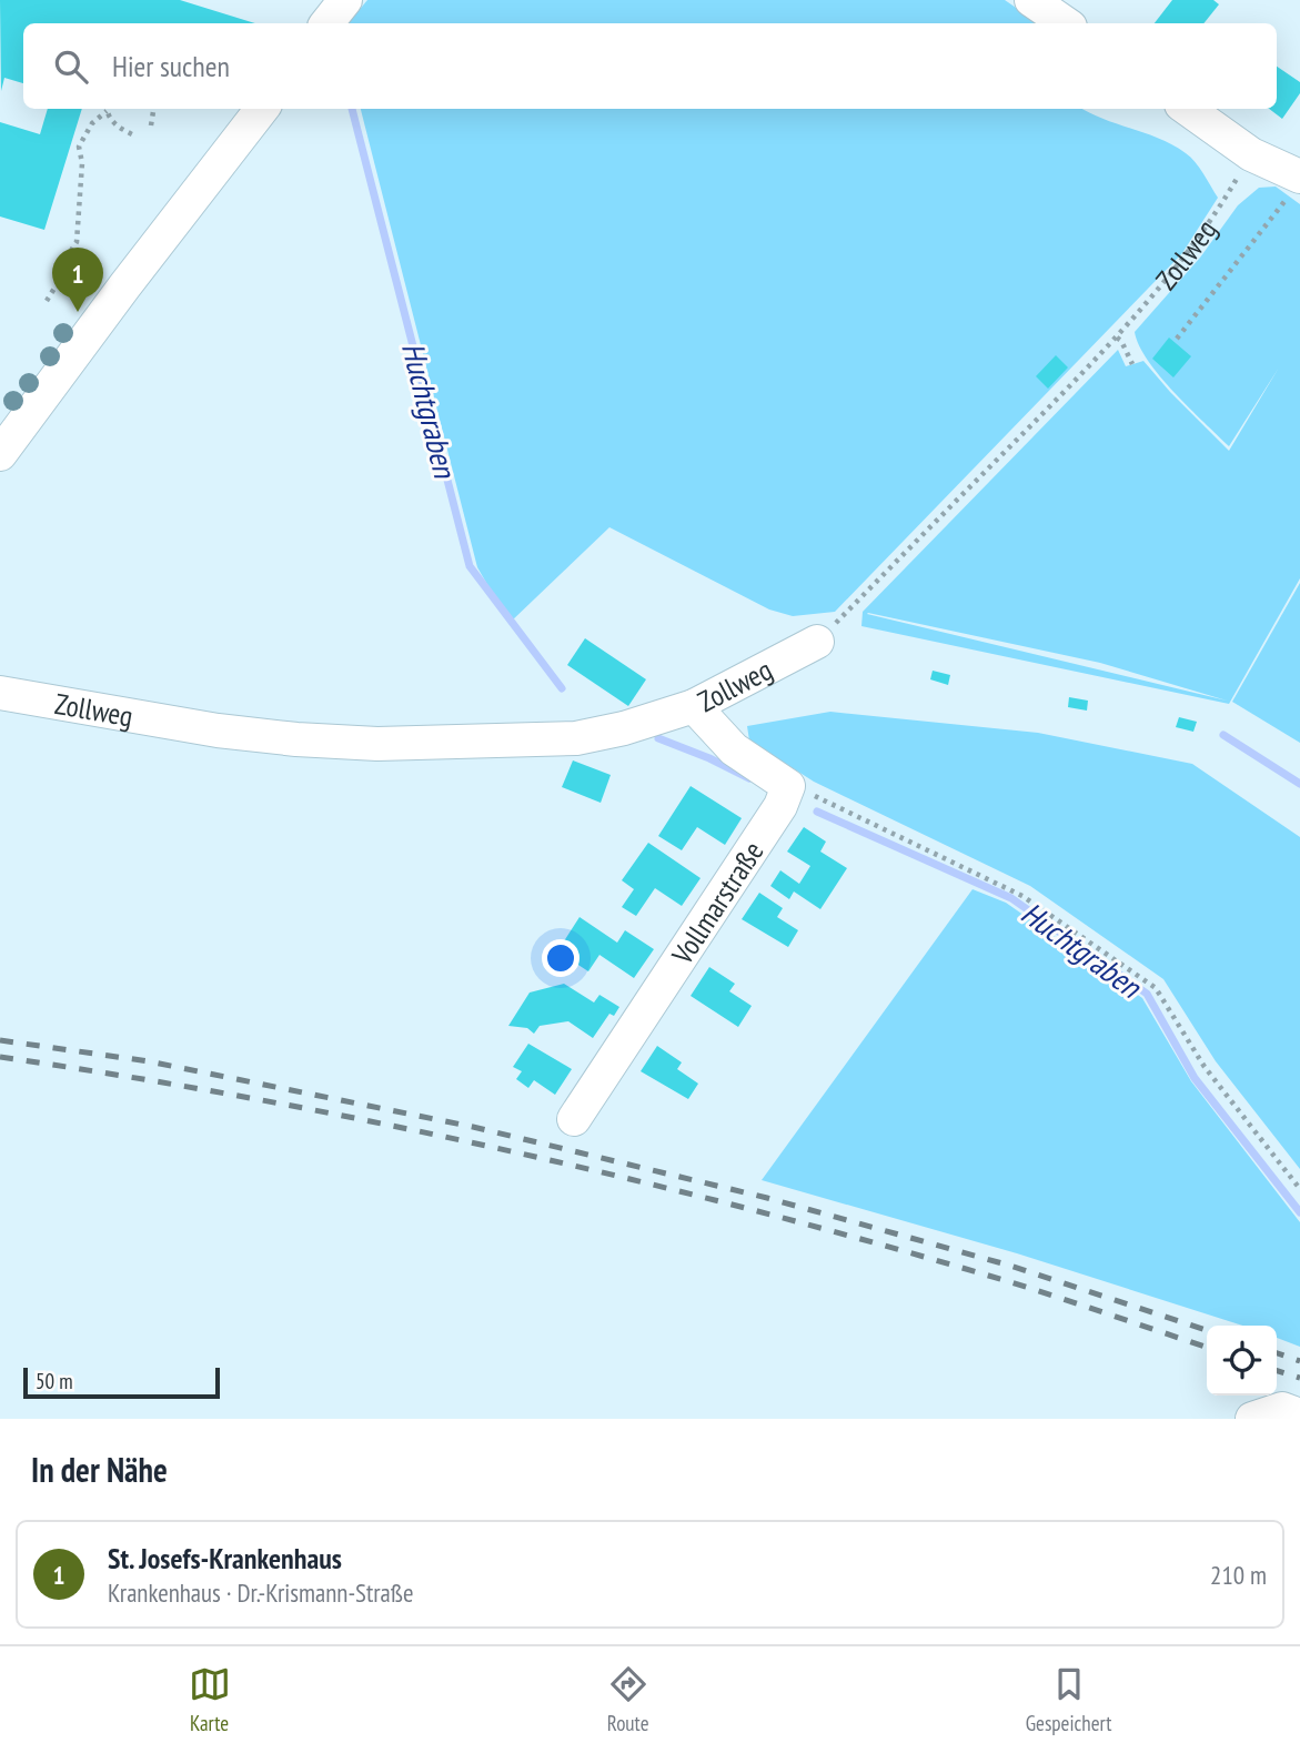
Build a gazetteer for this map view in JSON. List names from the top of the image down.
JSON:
{
  "streets": {
    "street": ["Zollweg", "Vollmarstraße"]
  },
  "water": ["Huchtgraben"],
  "scale_bar": "50 m",
  "page": {
    "search": "Hier suchen",
    "pins": "1",
    "scale": "50 m",
    "heading": "In der Nähe",
    "list": [
      {
        "mark": "1",
        "name": "St. Josefs-Krankenhaus",
        "note": "Krankenhaus · Dr.-Krismann-Straße",
        "value": "210 m"
      }
    ],
    "nav": ["Karte", "Route", "Gespeichert"]
  }
}
